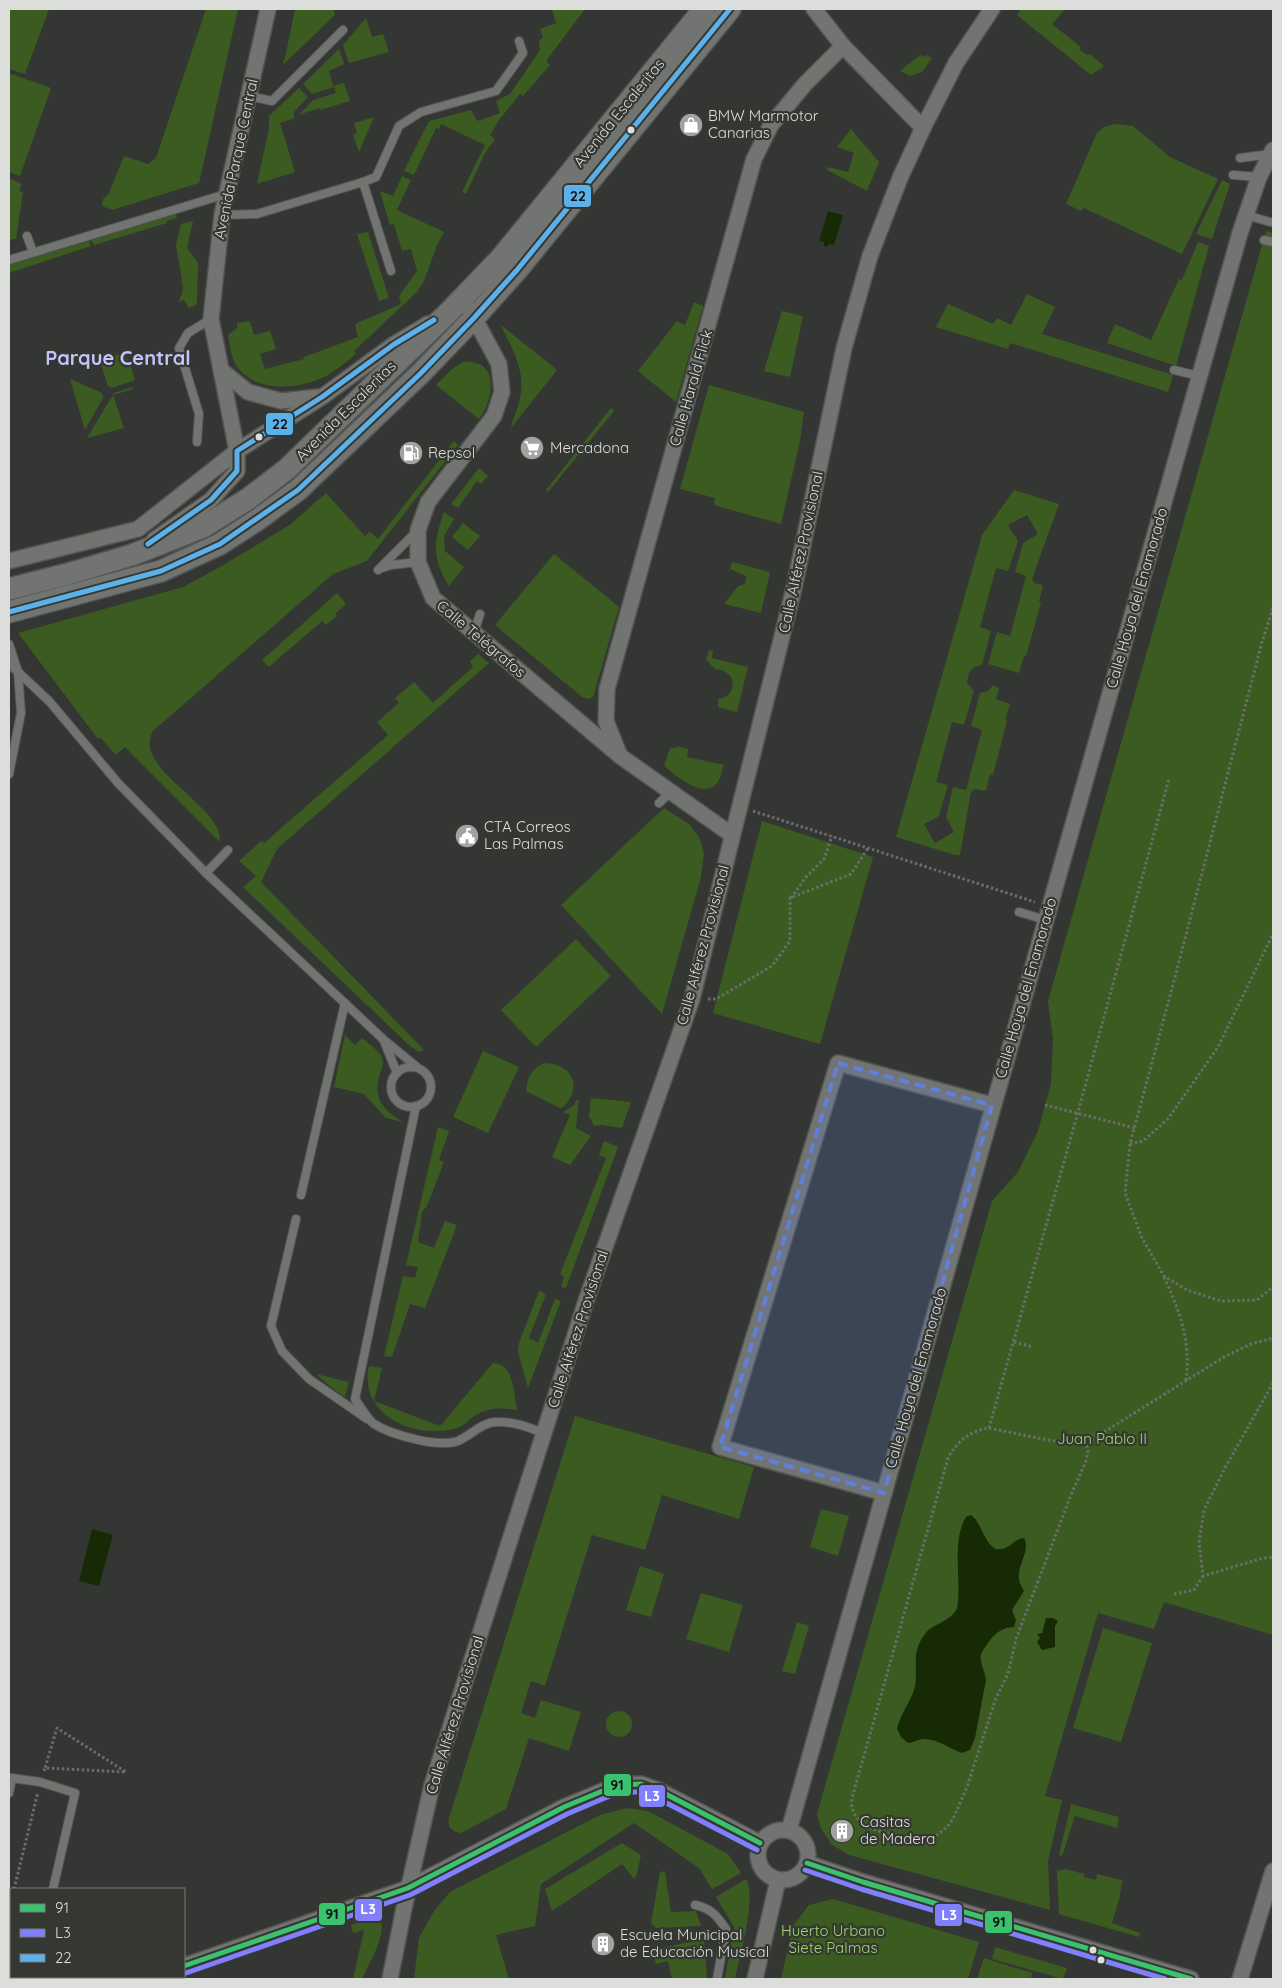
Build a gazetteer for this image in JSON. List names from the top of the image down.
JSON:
{
  "streets": {
    "street": [
      "Avenida Escaleritas",
      "Avenida Parque Central",
      "Calle Harald Flick",
      "Calle Alférez Provisional",
      "Calle Hoya del Enamorado",
      "Calle Telégrafos"
    ]
  },
  "crossings": [
    ["Avenida Escaleritas", "Avenida Parque Central"],
    ["Avenida Escaleritas", "Calle Telégrafos"],
    ["Calle Harald Flick", "Calle Telégrafos"],
    ["Calle Alférez Provisional", "Calle Telégrafos"]
  ],
  "districts": ["Parque Central"],
  "parks": ["Juan Pablo II", "Huerto Urbano Siete Palmas"],
  "places": {
    "shop": ["BMW Marmotor Canarias"],
    "supermarket": ["Mercadona"],
    "fuel station": ["Repsol"],
    "public building": ["CTA Correos Las Palmas"],
    "building": ["Casitas de Madera", "Escuela Municipal de Educación Musical"]
  },
  "lines": ["transit line 22", "transit line 91", "transit line L3"],
  "legend": ["91", "L3", "22"]
}
